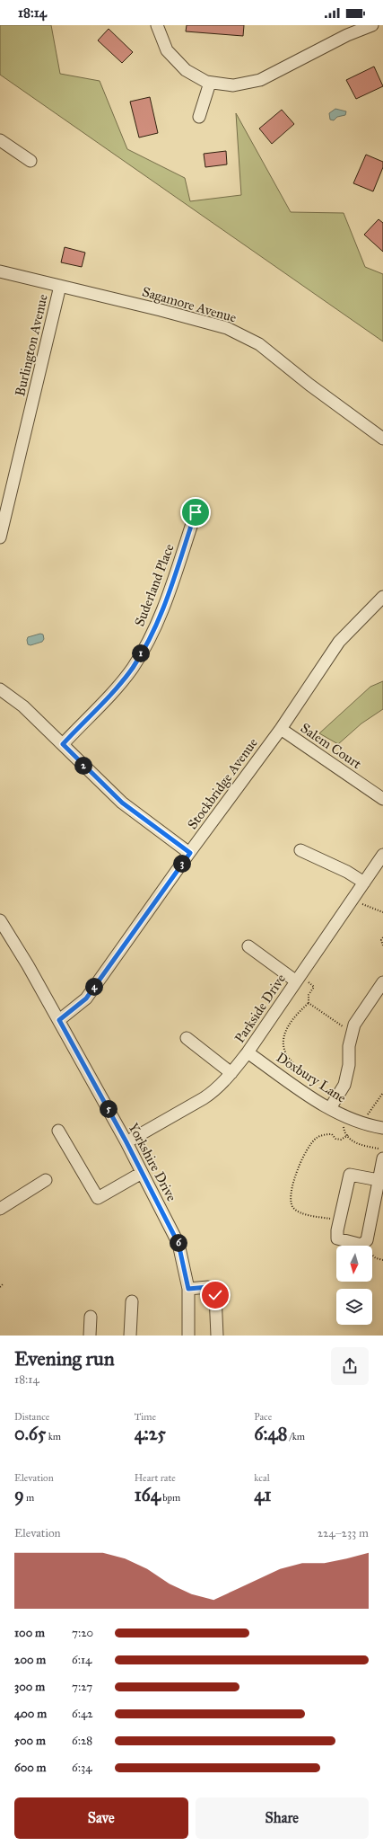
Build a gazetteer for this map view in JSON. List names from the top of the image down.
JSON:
{
  "streets": {
    "street": [
      "Sagamore Avenue",
      "Burlington Avenue",
      "Suderland Place",
      "Salem Court",
      "Stockbridge Avenue",
      "Parkside Drive",
      "Doxbury Lane",
      "Yorkshire Drive"
    ]
  },
  "crossings": [
    ["Sagamore Avenue", "Burlington Avenue"],
    ["Salem Court", "Stockbridge Avenue"],
    ["Stockbridge Avenue", "Yorkshire Drive"],
    ["Parkside Drive", "Doxbury Lane"],
    ["Parkside Drive", "Yorkshire Drive"]
  ],
  "north": "bottom",
  "page": {
    "status": "18:14",
    "pins": [
      "1",
      "2",
      "3",
      "4",
      "5",
      "6"
    ],
    "heading": ["Evening run", "18:14"],
    "stats": [
      ["Distance", "0.65 km"],
      ["Time", "4:25"],
      ["Pace", "6:48 /km"],
      ["Elevation", "9 m"],
      ["Heart rate", "164 bpm"],
      ["kcal", "41"]
    ],
    "chart": ["Elevation", "224–233 m"],
    "list": [
      {
        "name": "100 m",
        "note": "7:20"
      },
      {
        "name": "200 m",
        "note": "6:14"
      },
      {
        "name": "300 m",
        "note": "7:27"
      },
      {
        "name": "400 m",
        "note": "6:42"
      },
      {
        "name": "500 m",
        "note": "6:28"
      },
      {
        "name": "600 m",
        "note": "6:34"
      }
    ],
    "buttons": ["Save", "Share"]
  }
}
